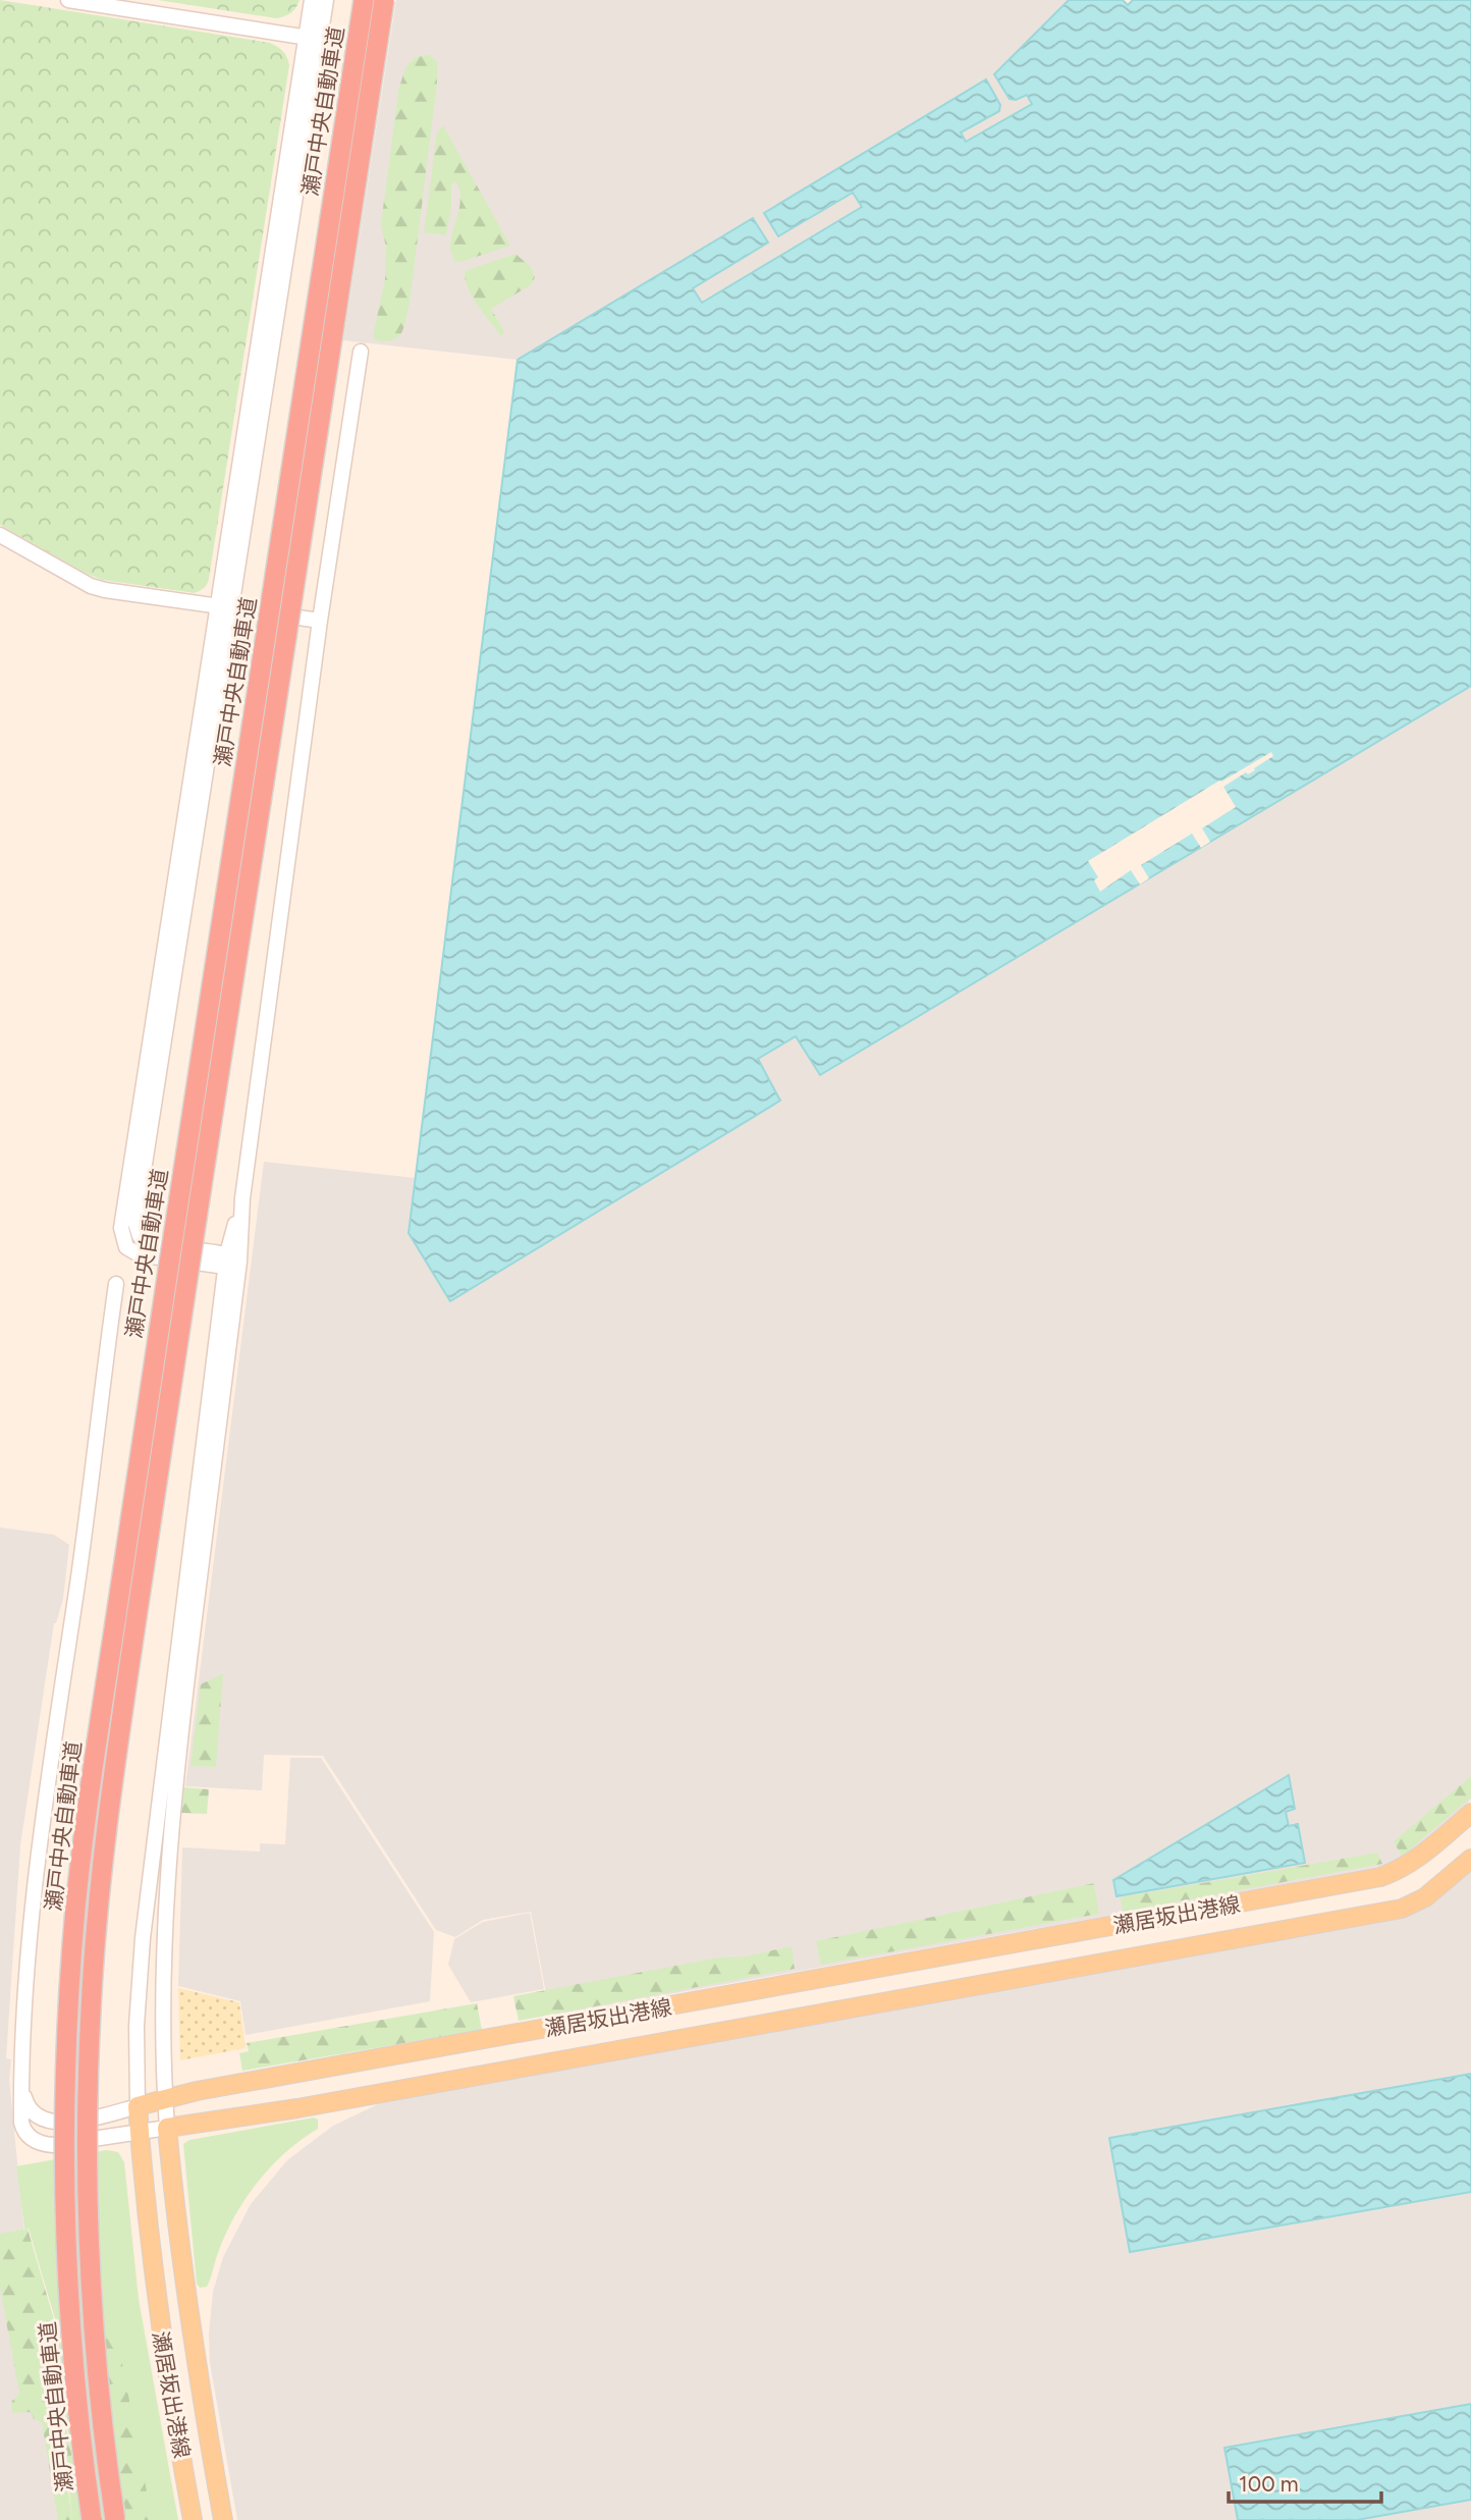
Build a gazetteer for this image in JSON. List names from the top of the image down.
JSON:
{
  "streets": {
    "highway": ["瀬戸中央自動車道"],
    "main road": ["瀬居坂出港線"]
  },
  "scale_bar": "100 m"
}
